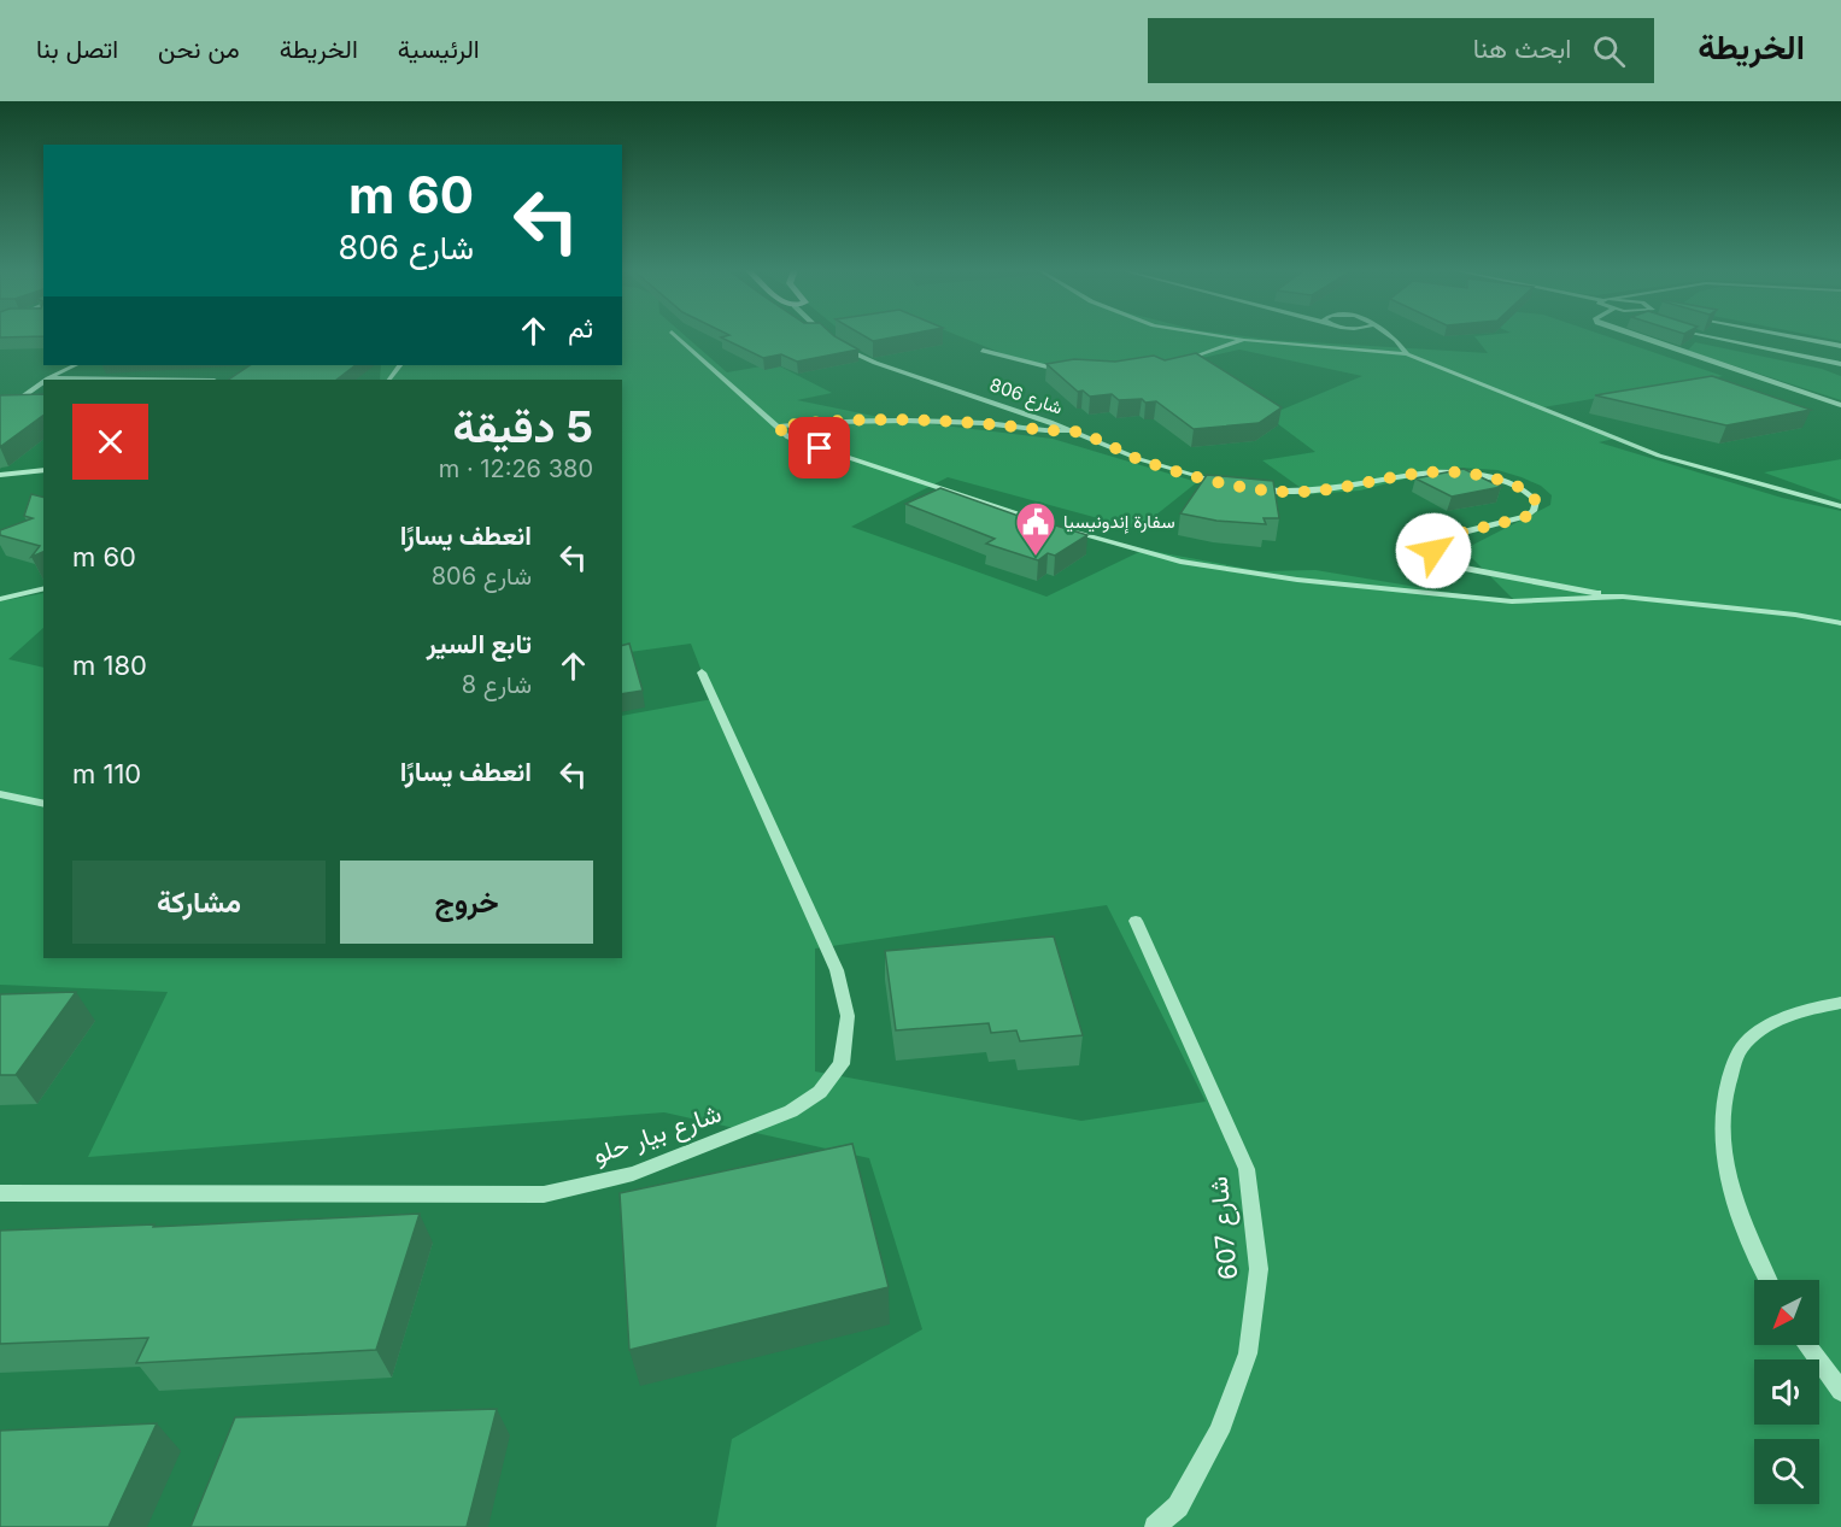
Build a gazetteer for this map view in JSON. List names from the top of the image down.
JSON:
{
  "streets": {
    "street": ["شارع 806", "شارع بيار حلو", "شارع 607"]
  },
  "places": {
    "public building": ["سفارة إندونيسيا"]
  },
  "north": "bottom left",
  "page": {
    "header": "الخريطة",
    "search": "ابحث هنا",
    "nav": [
      "الرئيسية",
      "الخريطة",
      "من نحن",
      "اتصل بنا"
    ],
    "turn": ["60 m", "شارع 806"],
    "then": "ثم",
    "heading": ["5 دقيقة", "380 m · 12:26"],
    "list": [
      {
        "name": "انعطف يسارًا",
        "note": "شارع 806",
        "value": "60 m"
      },
      {
        "name": "تابع السير",
        "note": "شارع 8",
        "value": "180 m"
      },
      {
        "name": "انعطف يسارًا",
        "value": "110 m"
      }
    ],
    "buttons": ["خروج", "مشاركة"]
  }
}
